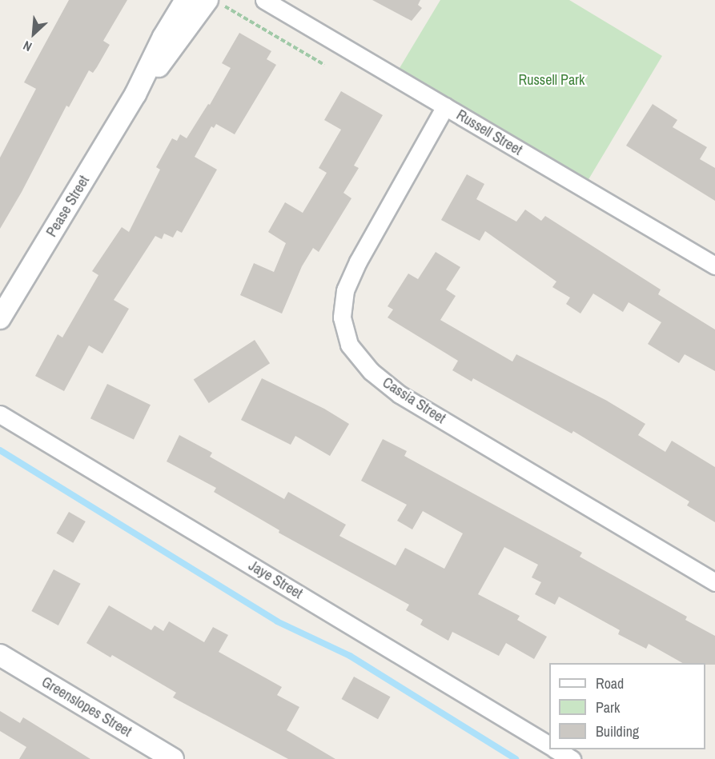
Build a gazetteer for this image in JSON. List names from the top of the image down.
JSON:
{
  "streets": {
    "street": [
      "Russell Street",
      "Pease Street",
      "Cassia Street",
      "Jaye Street",
      "Greenslopes Street"
    ]
  },
  "crossings": [
    ["Russell Street", "Cassia Street"]
  ],
  "parks": ["Russell Park"],
  "legend": ["Road", "Park", "Building"],
  "north": "bottom left"
}
